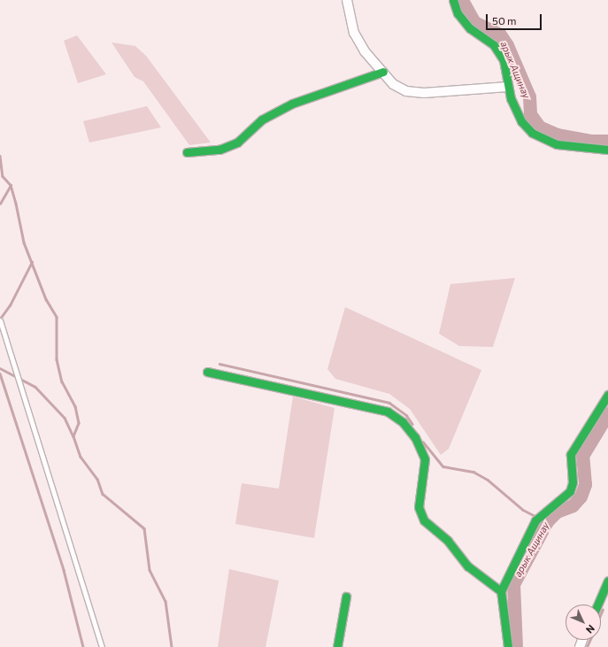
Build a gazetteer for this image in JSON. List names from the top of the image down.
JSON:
{
  "water": ["арык Ащинау"],
  "scale_bar": "50 m",
  "north": "bottom right"
}
